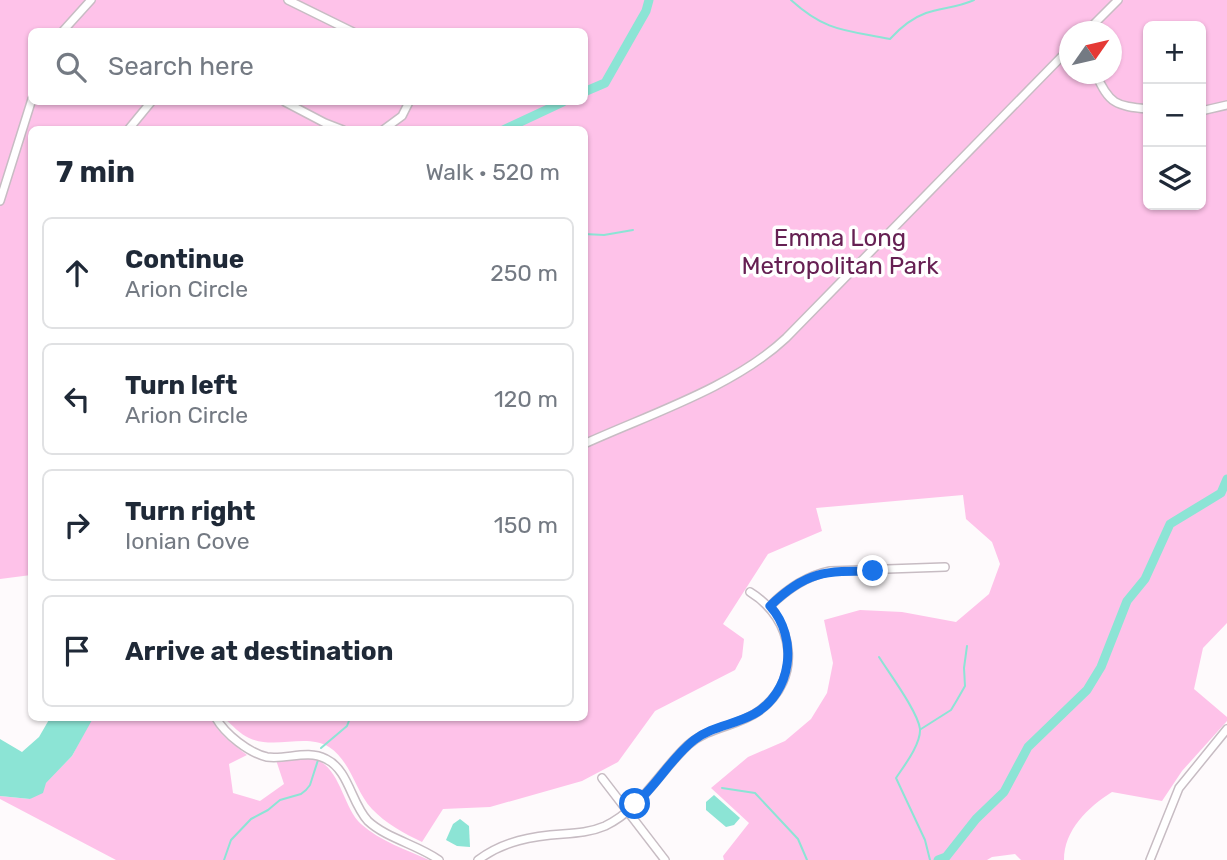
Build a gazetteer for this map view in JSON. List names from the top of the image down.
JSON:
{
  "parks": ["Emma Long Metropolitan Park"],
  "north": "top right",
  "page": {
    "map_buttons": ["+", "−"],
    "search": "Search here",
    "heading": ["7 min", "Walk · 520 m"],
    "list": [
      ["Continue", "Arion Circle", "250 m"],
      ["Turn left", "Arion Circle", "120 m"],
      ["Turn right", "Ionian Cove", "150 m"],
      "Arrive at destination"
    ]
  }
}
